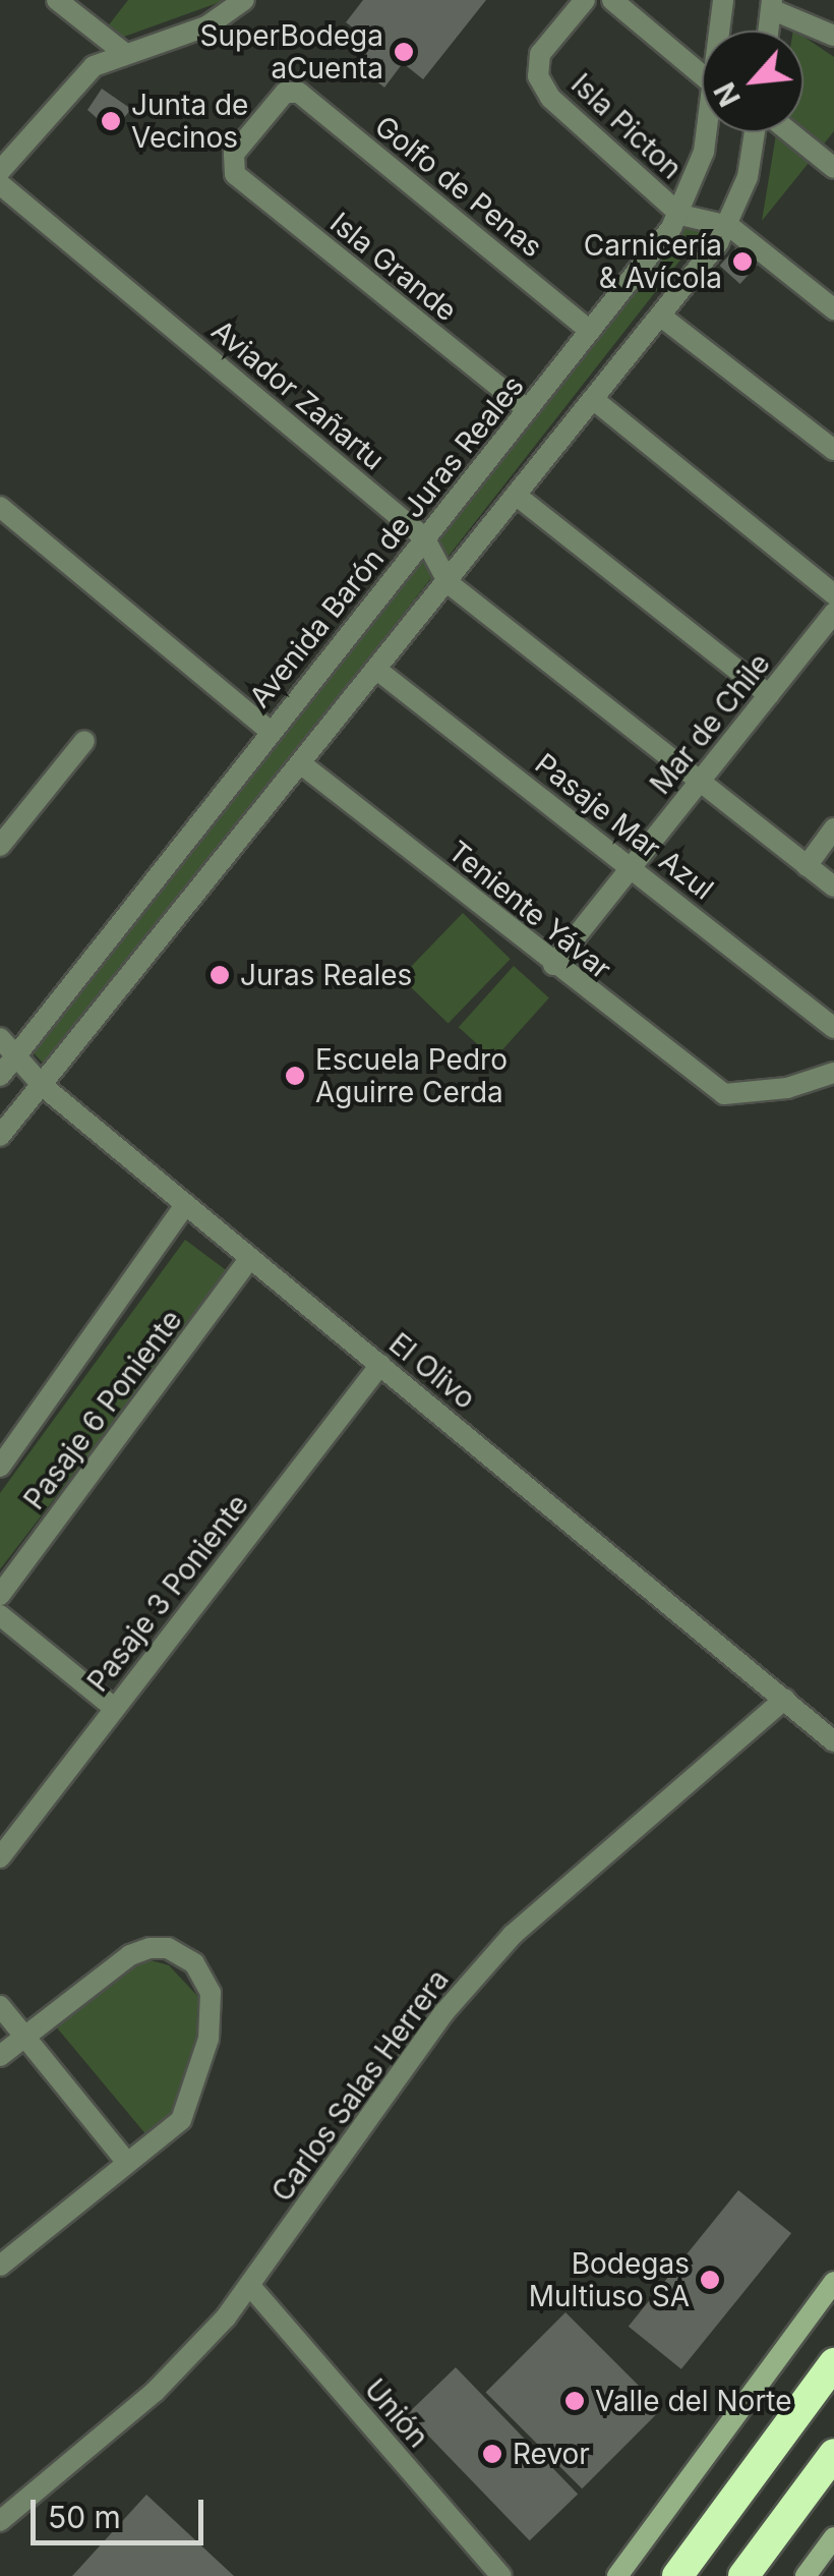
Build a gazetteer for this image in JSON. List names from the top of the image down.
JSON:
{
  "streets": {
    "street": [
      "Isla Picton",
      "Golfo de Penas",
      "Isla Grande",
      "Aviador Zañartu",
      "Avenida Barón de Juras Reales",
      "Mar de Chile",
      "Pasaje Mar Azul",
      "Teniente Yávar",
      "El Olivo",
      "Pasaje 6 Poniente",
      "Pasaje 3 Poniente",
      "Carlos Salas Herrera",
      "Unión"
    ]
  },
  "crossings": [
    ["Isla Picton", "Avenida Barón de Juras Reales"],
    ["Golfo de Penas", "Isla Grande"],
    ["Golfo de Penas", "Avenida Barón de Juras Reales"],
    ["Isla Grande", "Avenida Barón de Juras Reales"],
    ["Aviador Zañartu", "Avenida Barón de Juras Reales"],
    ["Aviador Zañartu", "Mar de Chile"],
    ["Avenida Barón de Juras Reales", "El Olivo"],
    ["Mar de Chile", "Pasaje Mar Azul"],
    ["Mar de Chile", "Teniente Yávar"],
    ["El Olivo", "Pasaje 6 Poniente"],
    ["El Olivo", "Pasaje 3 Poniente"],
    ["El Olivo", "Carlos Salas Herrera"],
    ["Carlos Salas Herrera", "Unión"]
  ],
  "places": [
    "SuperBodega aCuenta",
    "Junta de Vecinos",
    "Carnicería & Avícola",
    "Juras Reales",
    "Escuela Pedro Aguirre Cerda",
    "Bodegas Multiuso SA",
    "Valle del Norte",
    "Revor"
  ],
  "scale_bar": "50 m",
  "north": "bottom left"
}
